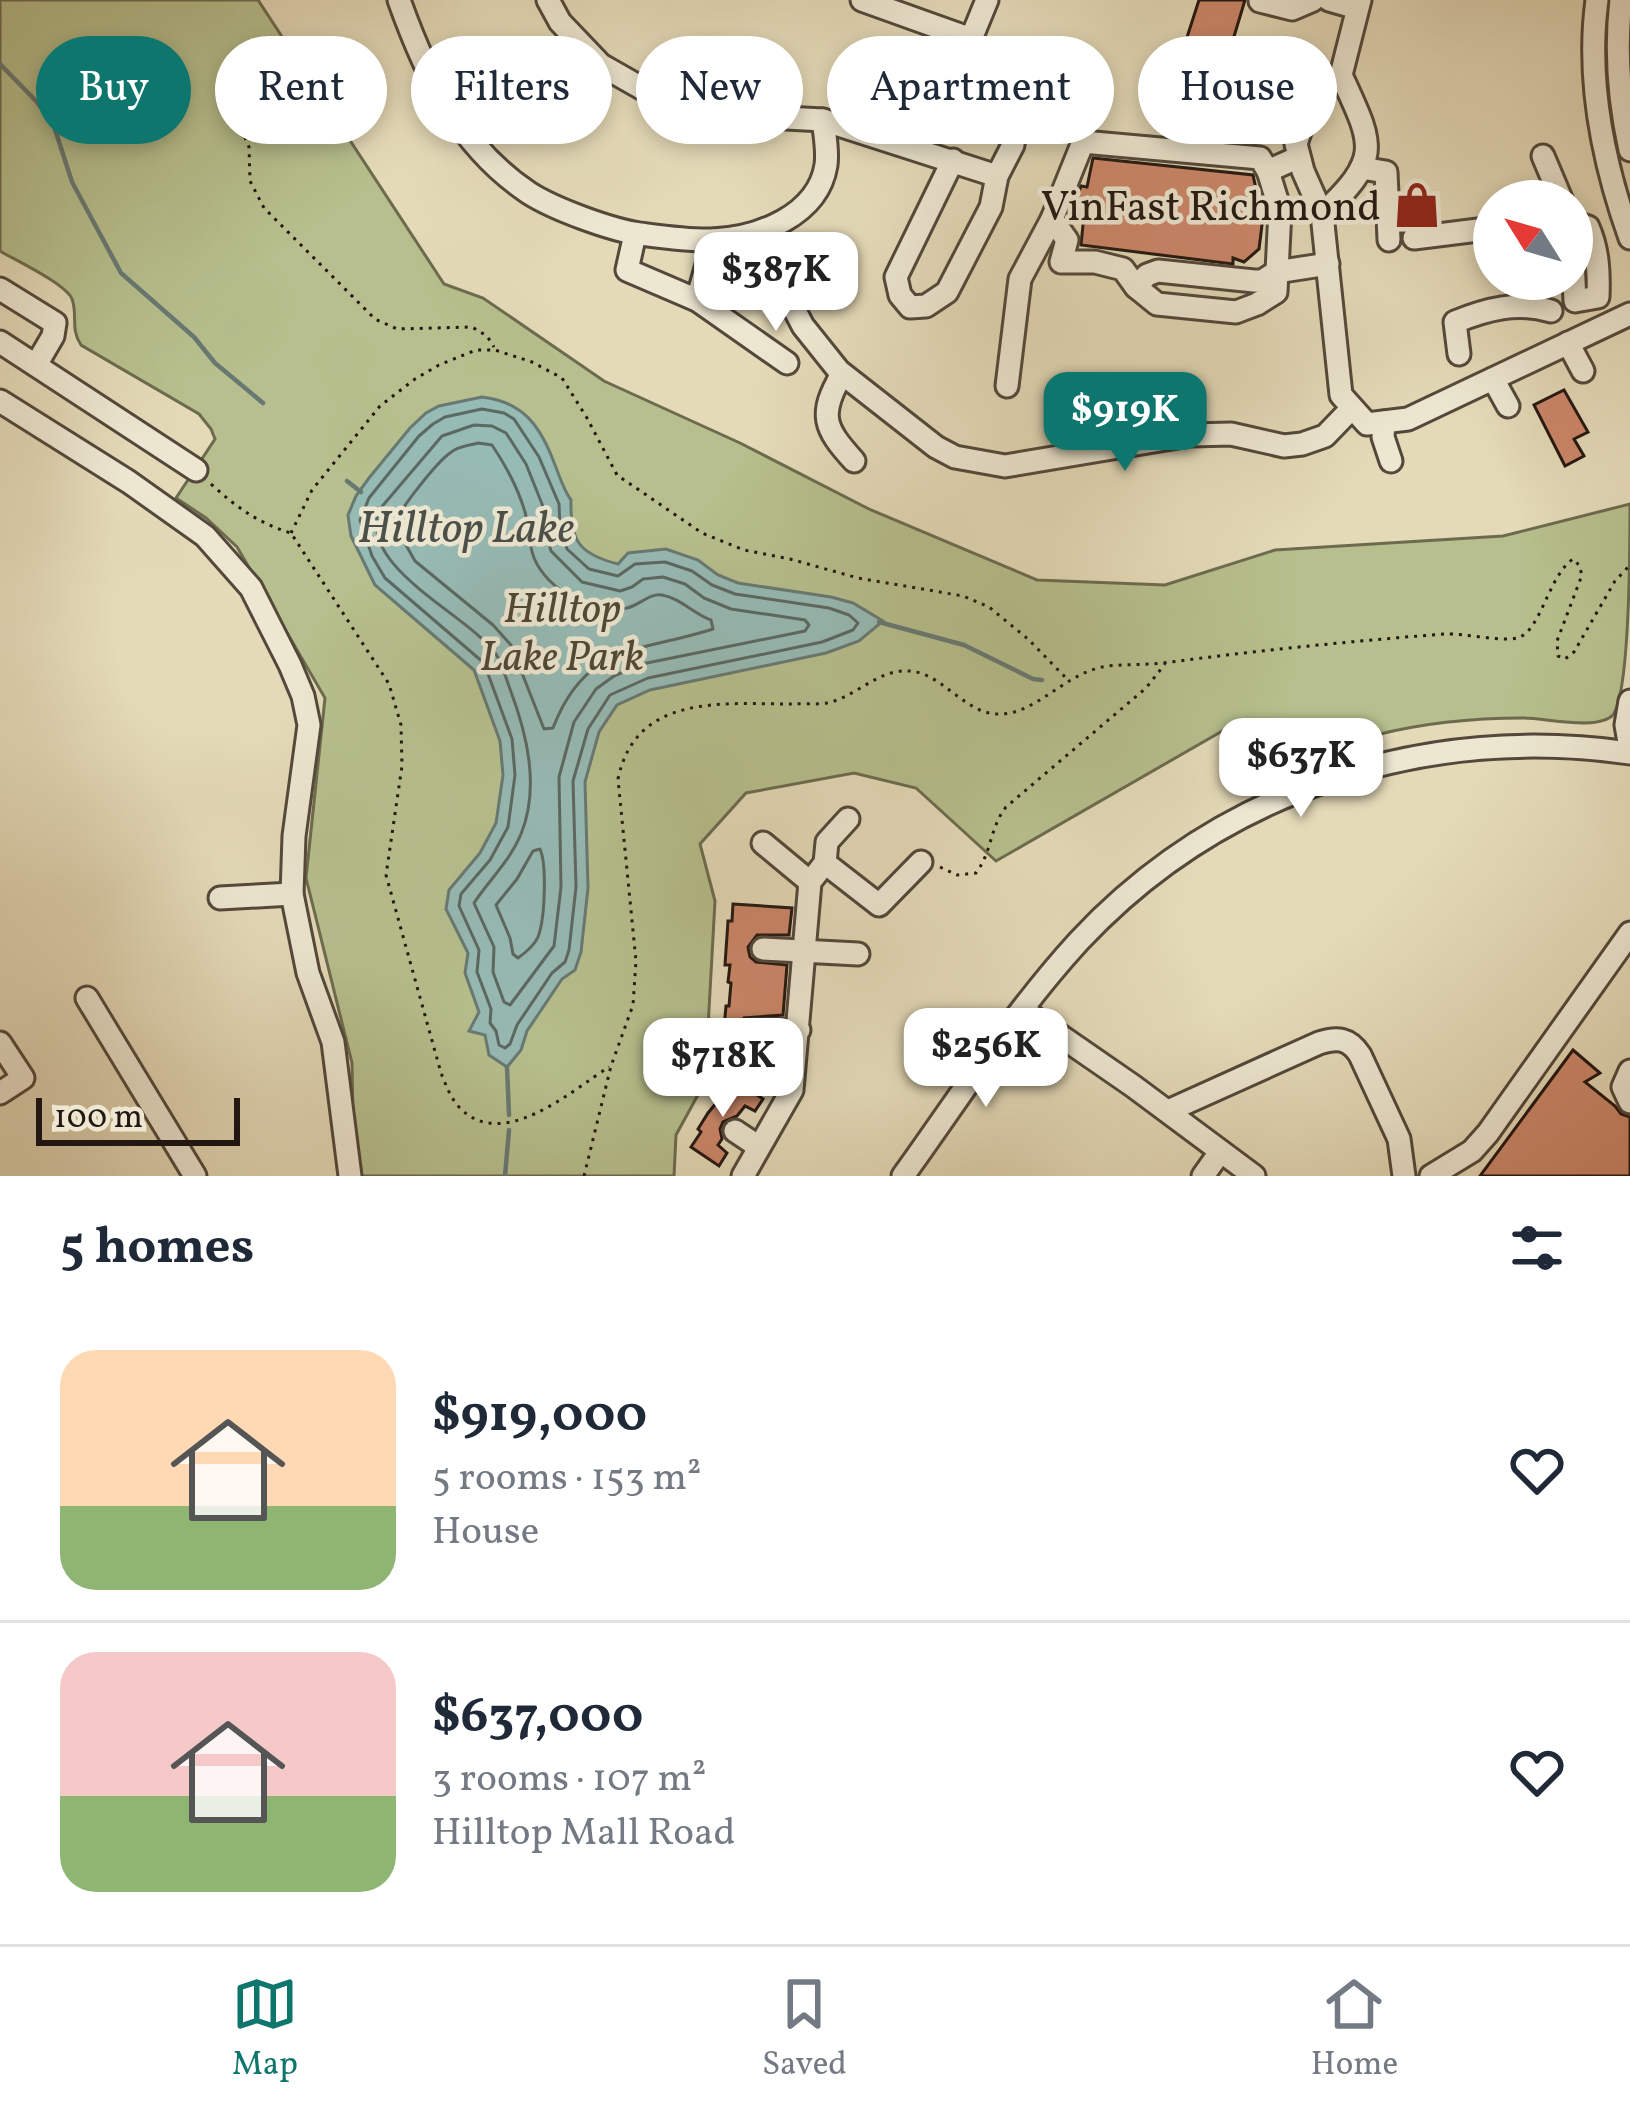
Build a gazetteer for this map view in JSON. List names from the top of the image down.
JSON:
{
  "water": ["Hilltop Lake"],
  "parks": ["Hilltop Lake Park"],
  "places": {
    "shop": ["VinFast Richmond"]
  },
  "scale_bar": "100 m",
  "north": "top left",
  "page": {
    "chip": [
      "Buy",
      "Rent",
      "Filters",
      "New",
      "Apartment",
      "House"
    ],
    "price": [
      "$387K",
      "$919K",
      "$637K",
      "$256K",
      "$718K"
    ],
    "scale": "100 m",
    "heading": "5 homes",
    "list": [
      {
        "name": "$919,000",
        "note": "5 rooms · 153 m² · House"
      },
      {
        "name": "$637,000",
        "note": "3 rooms · 107 m² · Hilltop Mall Road"
      }
    ],
    "tabs": ["Map", "Saved", "Home"]
  }
}
